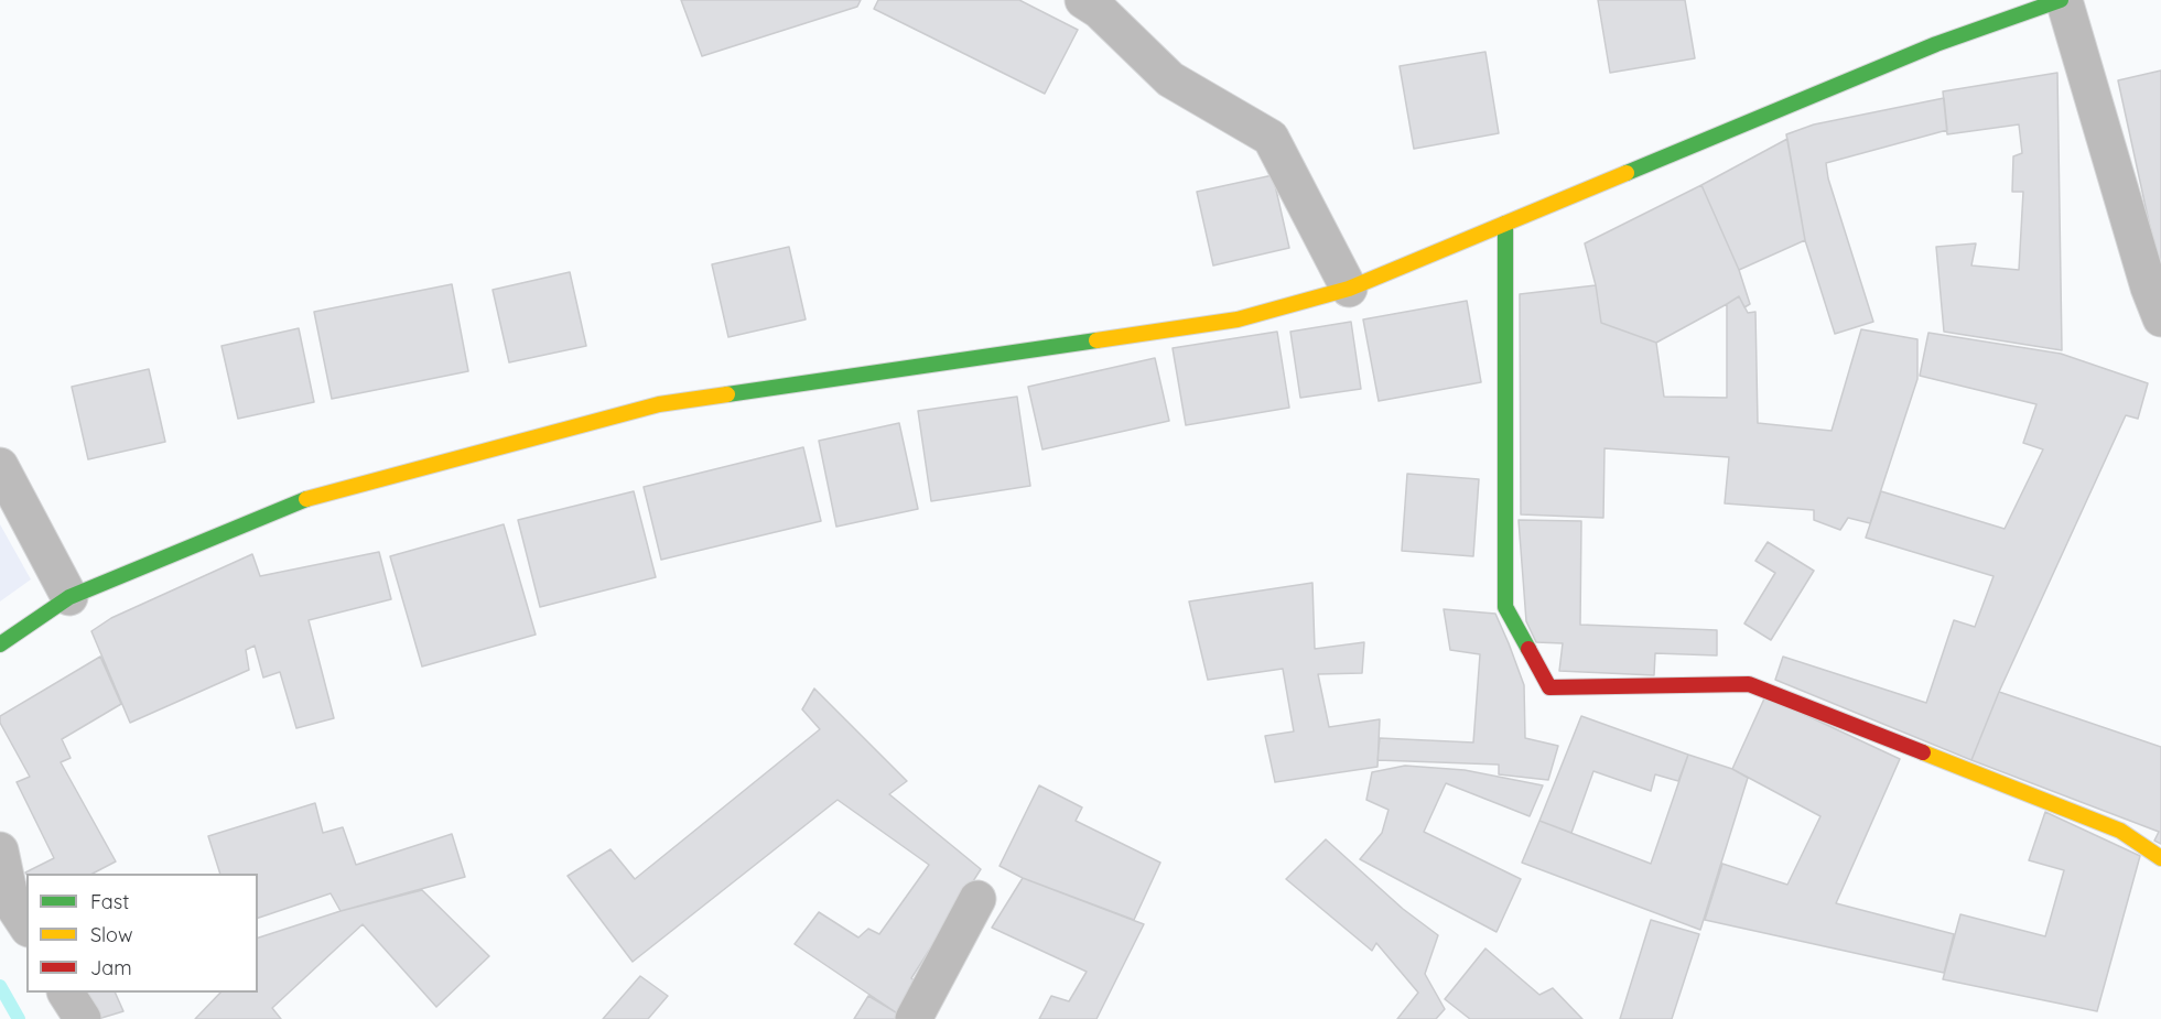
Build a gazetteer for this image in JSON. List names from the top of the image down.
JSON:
{
  "legend": ["Fast", "Slow", "Jam"]
}
